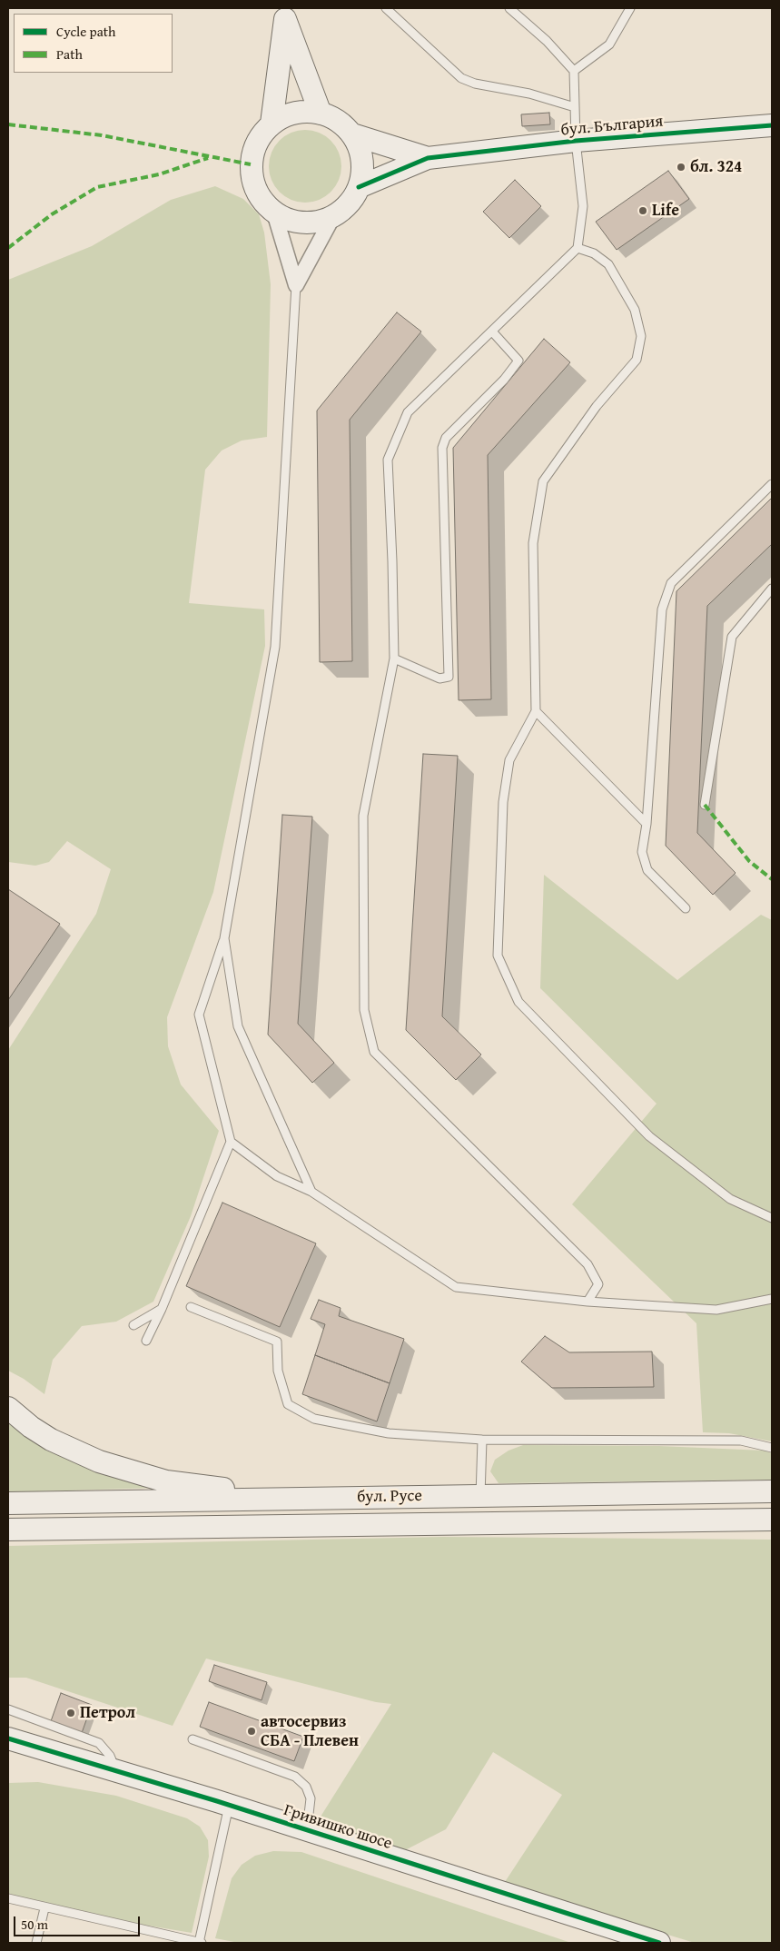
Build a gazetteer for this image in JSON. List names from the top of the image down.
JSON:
{
  "streets": {
    "main road": ["бул. България", "бул. Русе", "Гривишко шосе"]
  },
  "places": [
    "бл. 324",
    "Life",
    "Петрол",
    "автосервиз СБА - Плевен"
  ],
  "legend": ["Cycle path", "Path"],
  "scale_bar": "50 m"
}
